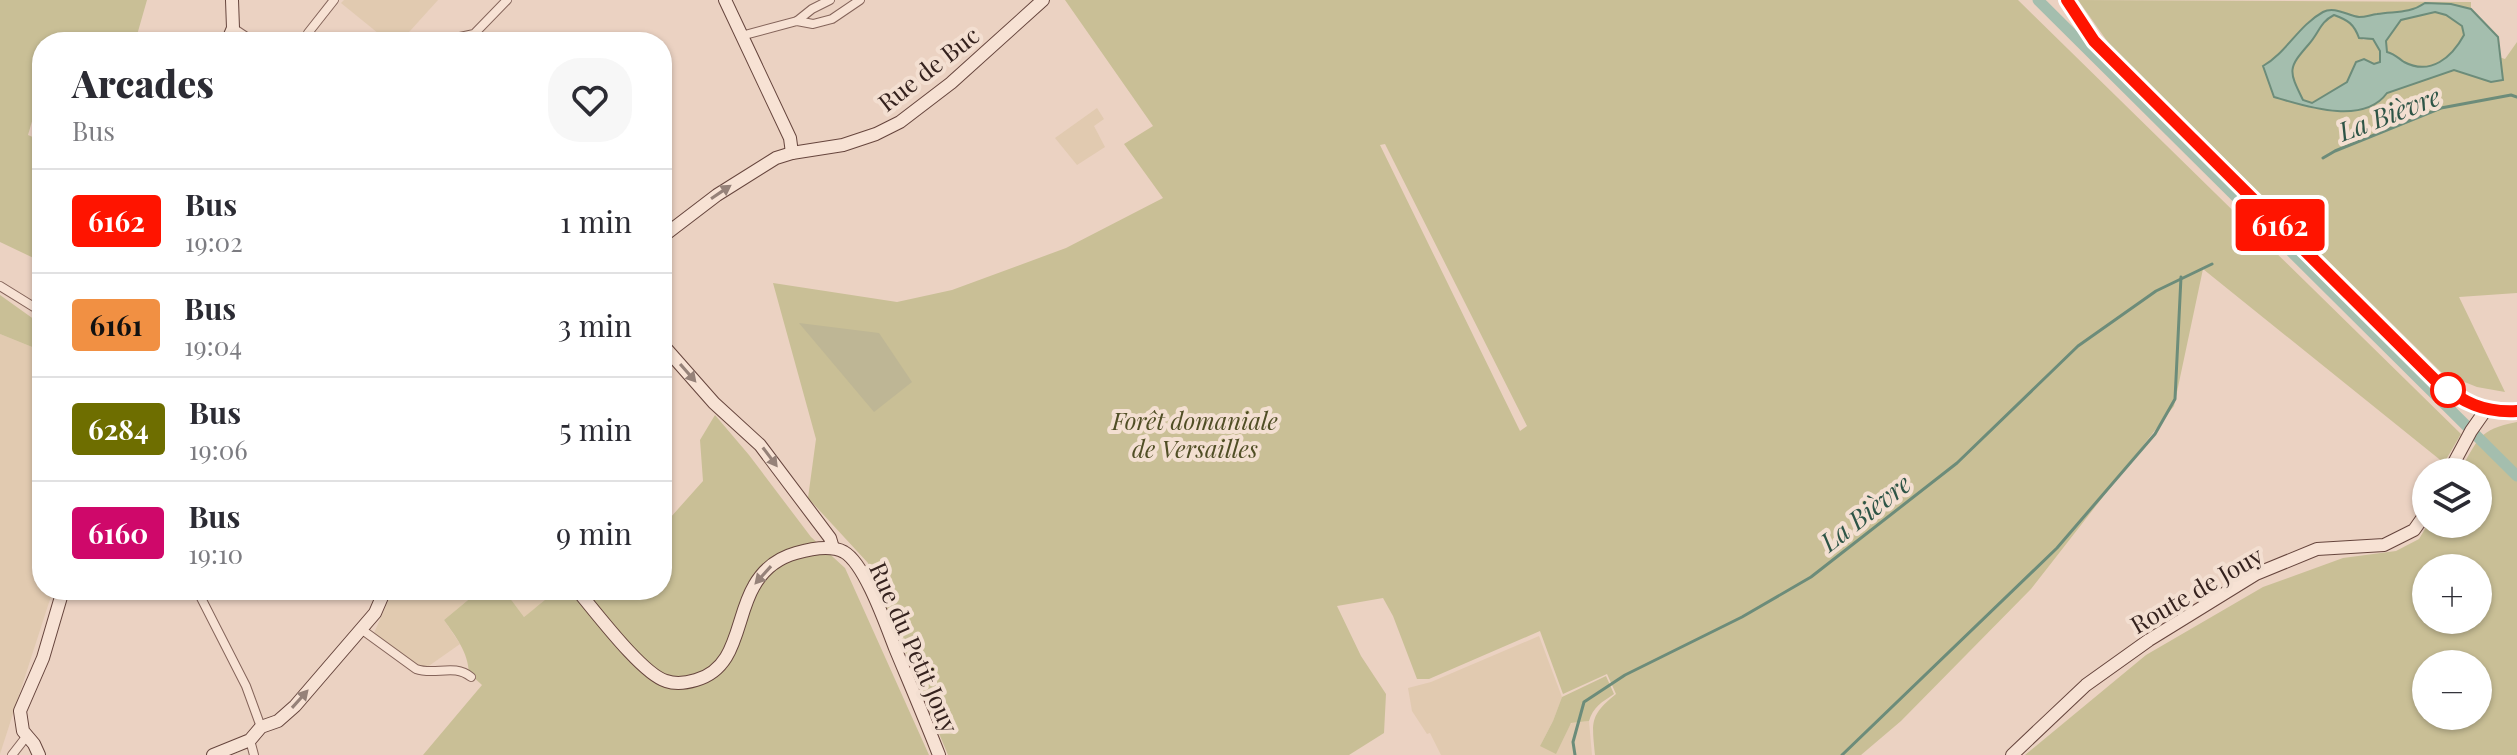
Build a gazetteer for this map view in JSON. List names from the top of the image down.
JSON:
{
  "streets": {
    "street": ["Rue de Buc", "Route de Jouy", "Rue du Petit Jouy"]
  },
  "one_way": ["Rue du Petit Jouy"],
  "water": ["La Bièvre"],
  "parks": ["Forêt domaniale de Versailles"],
  "lines": ["bus line 6162"],
  "page": {
    "on_map": "6162",
    "heading": ["Arcades", "Bus"],
    "list": [
      {
        "mark": "6162",
        "name": "Bus",
        "note": "19:02",
        "value": "1 min"
      },
      {
        "mark": "6161",
        "name": "Bus",
        "note": "19:04",
        "value": "3 min"
      },
      {
        "mark": "6284",
        "name": "Bus",
        "note": "19:06",
        "value": "5 min"
      },
      {
        "mark": "6160",
        "name": "Bus",
        "note": "19:10",
        "value": "9 min"
      }
    ],
    "map_buttons": ["+", "−"]
  }
}
